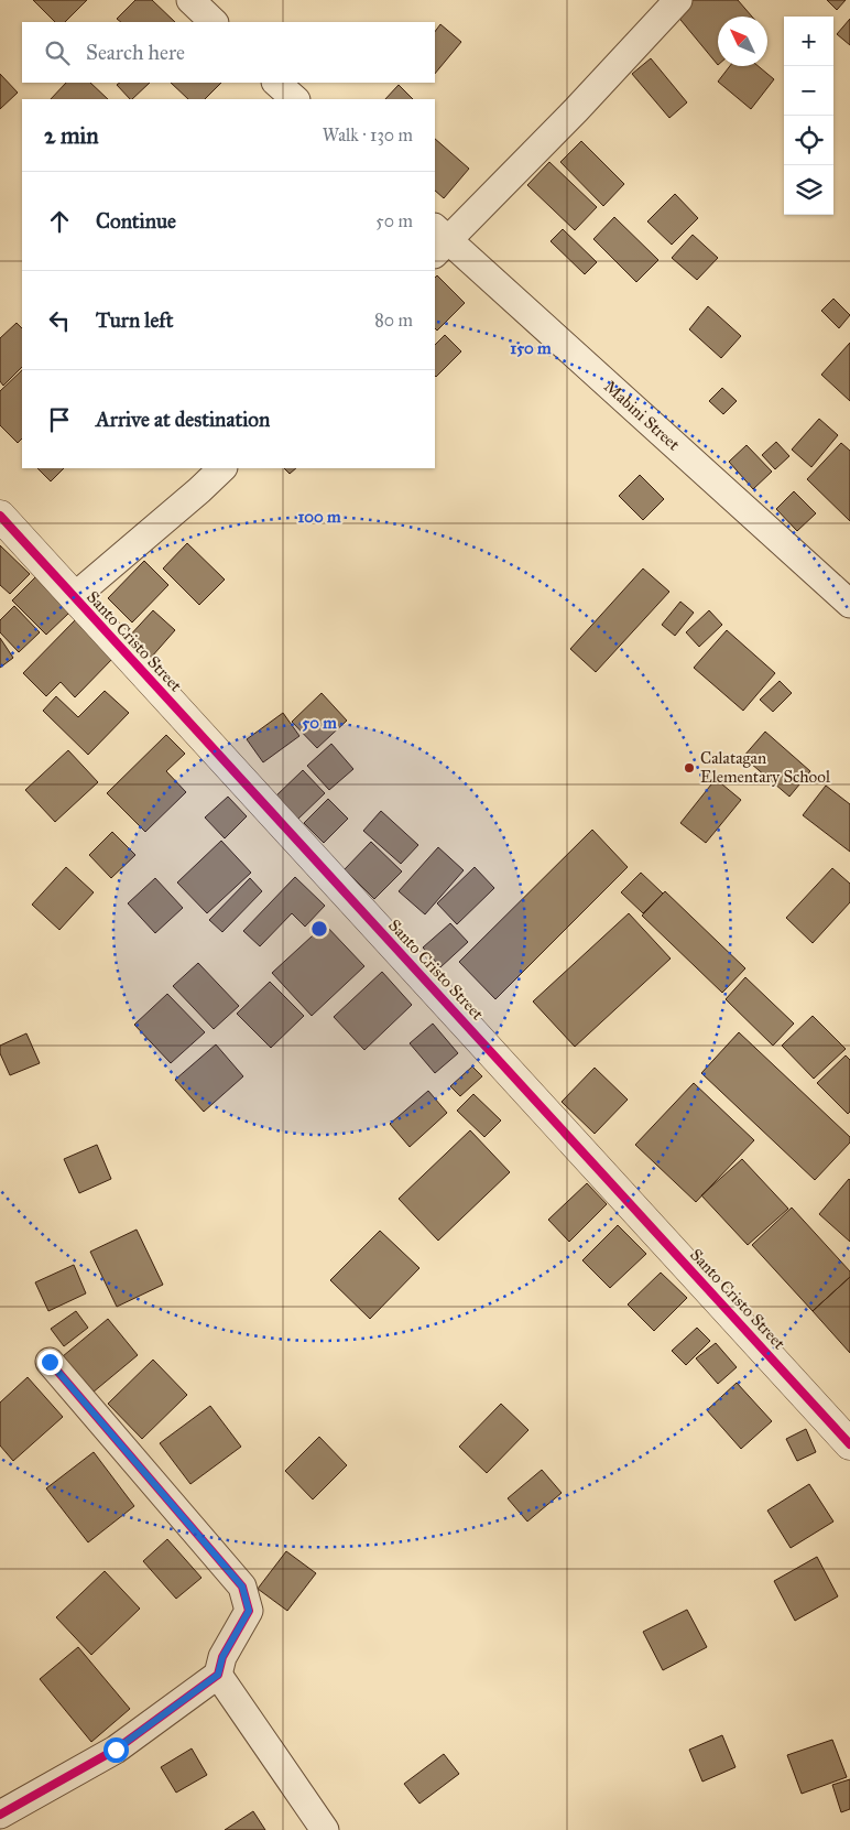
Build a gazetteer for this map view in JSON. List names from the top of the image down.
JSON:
{
  "streets": {
    "street": ["Mabini Street", "Santo Cristo Street"]
  },
  "places": ["Calatagan Elementary School"],
  "north": "top left",
  "page": {
    "map_buttons": ["+", "−"],
    "search": "Search here",
    "heading": ["2 min", "Walk · 130 m"],
    "list": [
      ["Continue", "50 m"],
      ["Turn left", "80 m"],
      "Arrive at destination"
    ]
  },
  "rings": ["150 m", "100 m", "50 m"]
}
